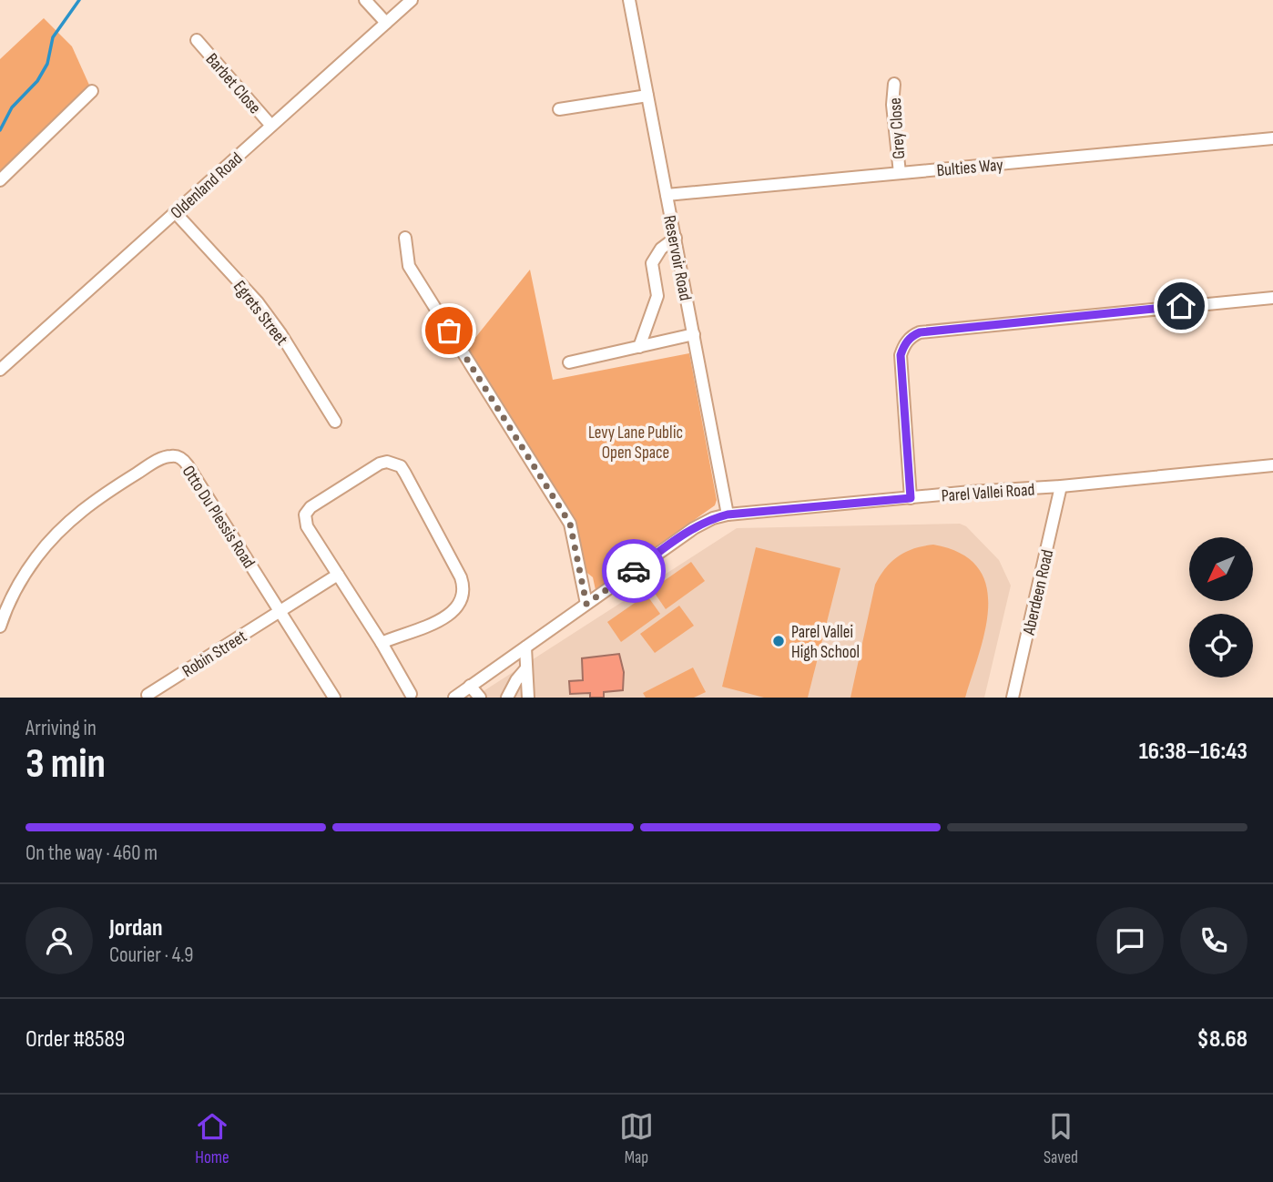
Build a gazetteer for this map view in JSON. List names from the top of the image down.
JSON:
{
  "streets": {
    "street": [
      "Barbet Close",
      "Grey Close",
      "Bulties Way",
      "Oldenland Road",
      "Reservoir Road",
      "Egrets Street",
      "Parel Vallei Road",
      "Otto Du Plessis Road",
      "Aberdeen Road",
      "Robin Street"
    ]
  },
  "crossings": [
    ["Barbet Close", "Oldenland Road"],
    ["Grey Close", "Bulties Way"],
    ["Bulties Way", "Reservoir Road"],
    ["Oldenland Road", "Egrets Street"],
    ["Reservoir Road", "Parel Vallei Road"],
    ["Parel Vallei Road", "Aberdeen Road"],
    ["Otto Du Plessis Road", "Robin Street"]
  ],
  "parks": ["Levy Lane Public Open Space"],
  "places": ["Parel Vallei High School"],
  "north": "bottom left",
  "page": {
    "heading": ["3 min", "Arriving in", "16:38–16:43"],
    "panel": [
      "Jordan",
      "Courier · 4.9",
      "Order #8589",
      "$8.68"
    ],
    "bar": "On the way · 460 m",
    "tabs": ["Home", "Map", "Saved"]
  }
}
